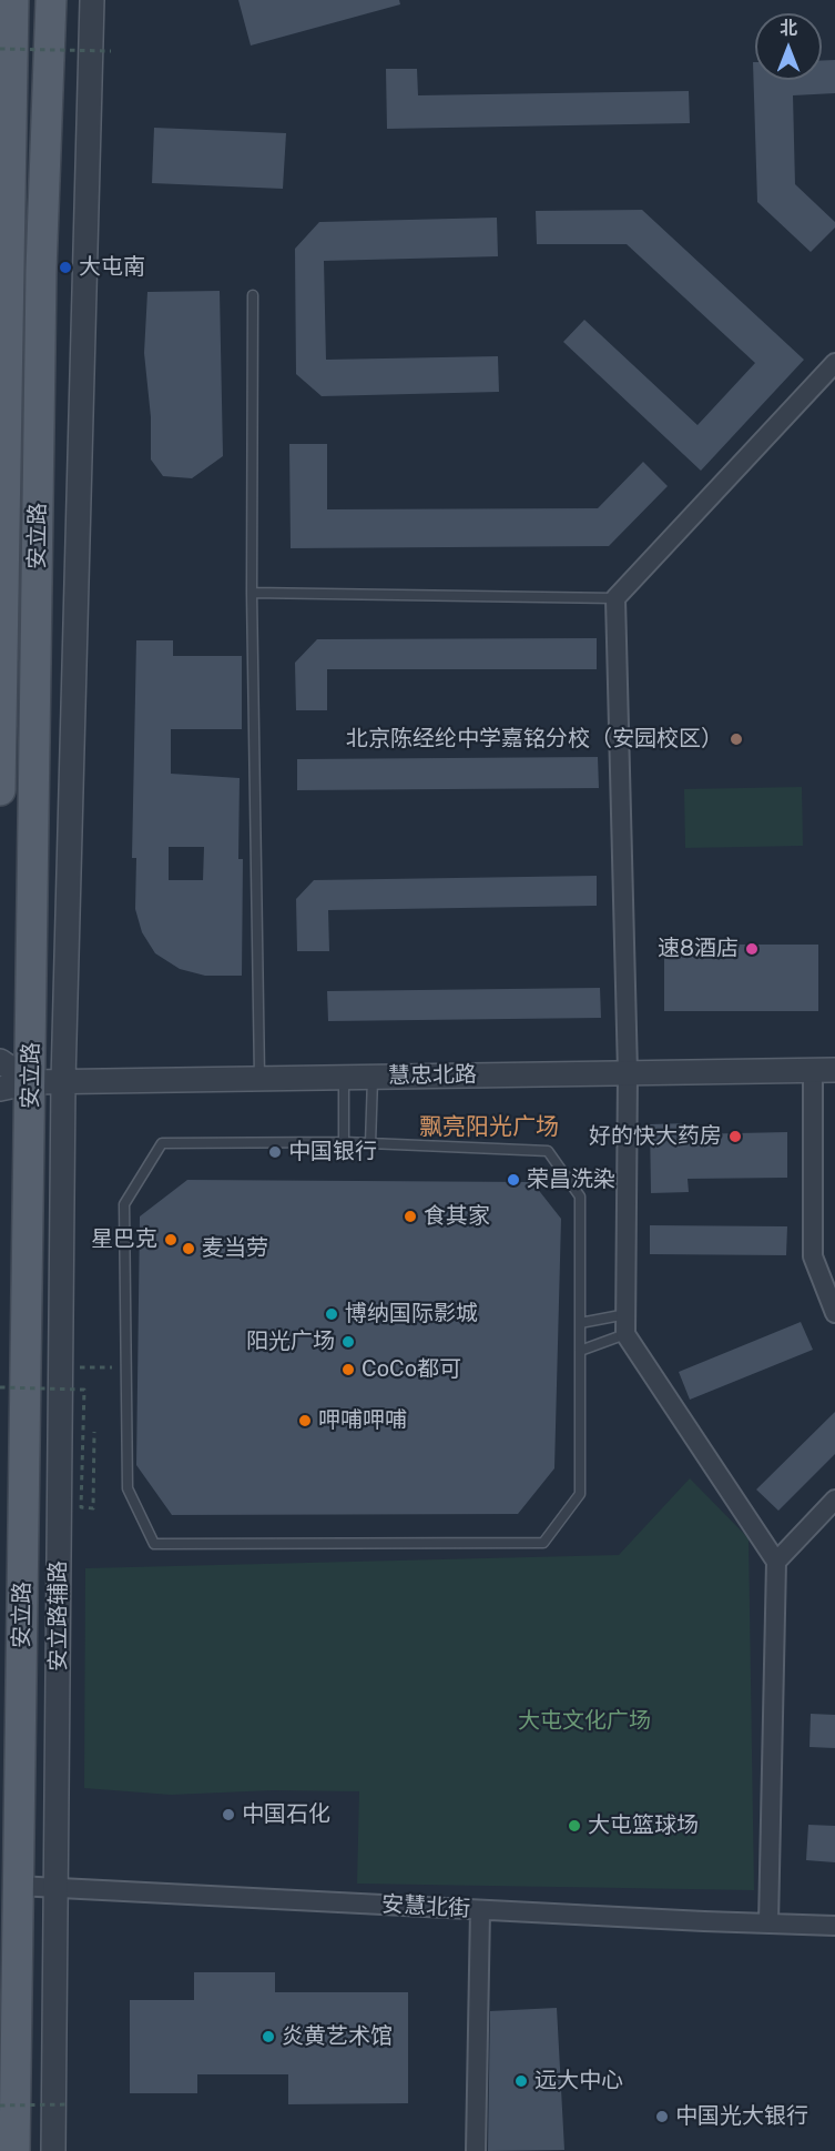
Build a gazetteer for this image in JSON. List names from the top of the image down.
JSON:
{
  "streets": {
    "main road": ["安立路"],
    "street": ["慧忠北路", "安立路辅路", "安慧北街"]
  },
  "crossings": [
    ["安立路", "慧忠北路"],
    ["安立路", "安立路辅路"],
    ["安立路", "安慧北街"],
    ["慧忠北路", "安立路辅路"],
    ["安立路辅路", "安慧北街"]
  ],
  "districts": ["飘亮阳光广场"],
  "parks": ["大屯文化广场"],
  "places": [
    "大屯南",
    "北京陈经纶中学嘉铭分校（安园校区）",
    "速8酒店",
    "好的快大药房",
    "中国银行",
    "荣昌洗染",
    "食其家",
    "星巴克",
    "麦当劳",
    "博纳国际影城",
    "阳光广场",
    "CoCo都可",
    "呷哺呷哺",
    "中国石化",
    "大屯篮球场",
    "炎黄艺术馆",
    "远大中心",
    "中国光大银行"
  ],
  "north": "top"
}
